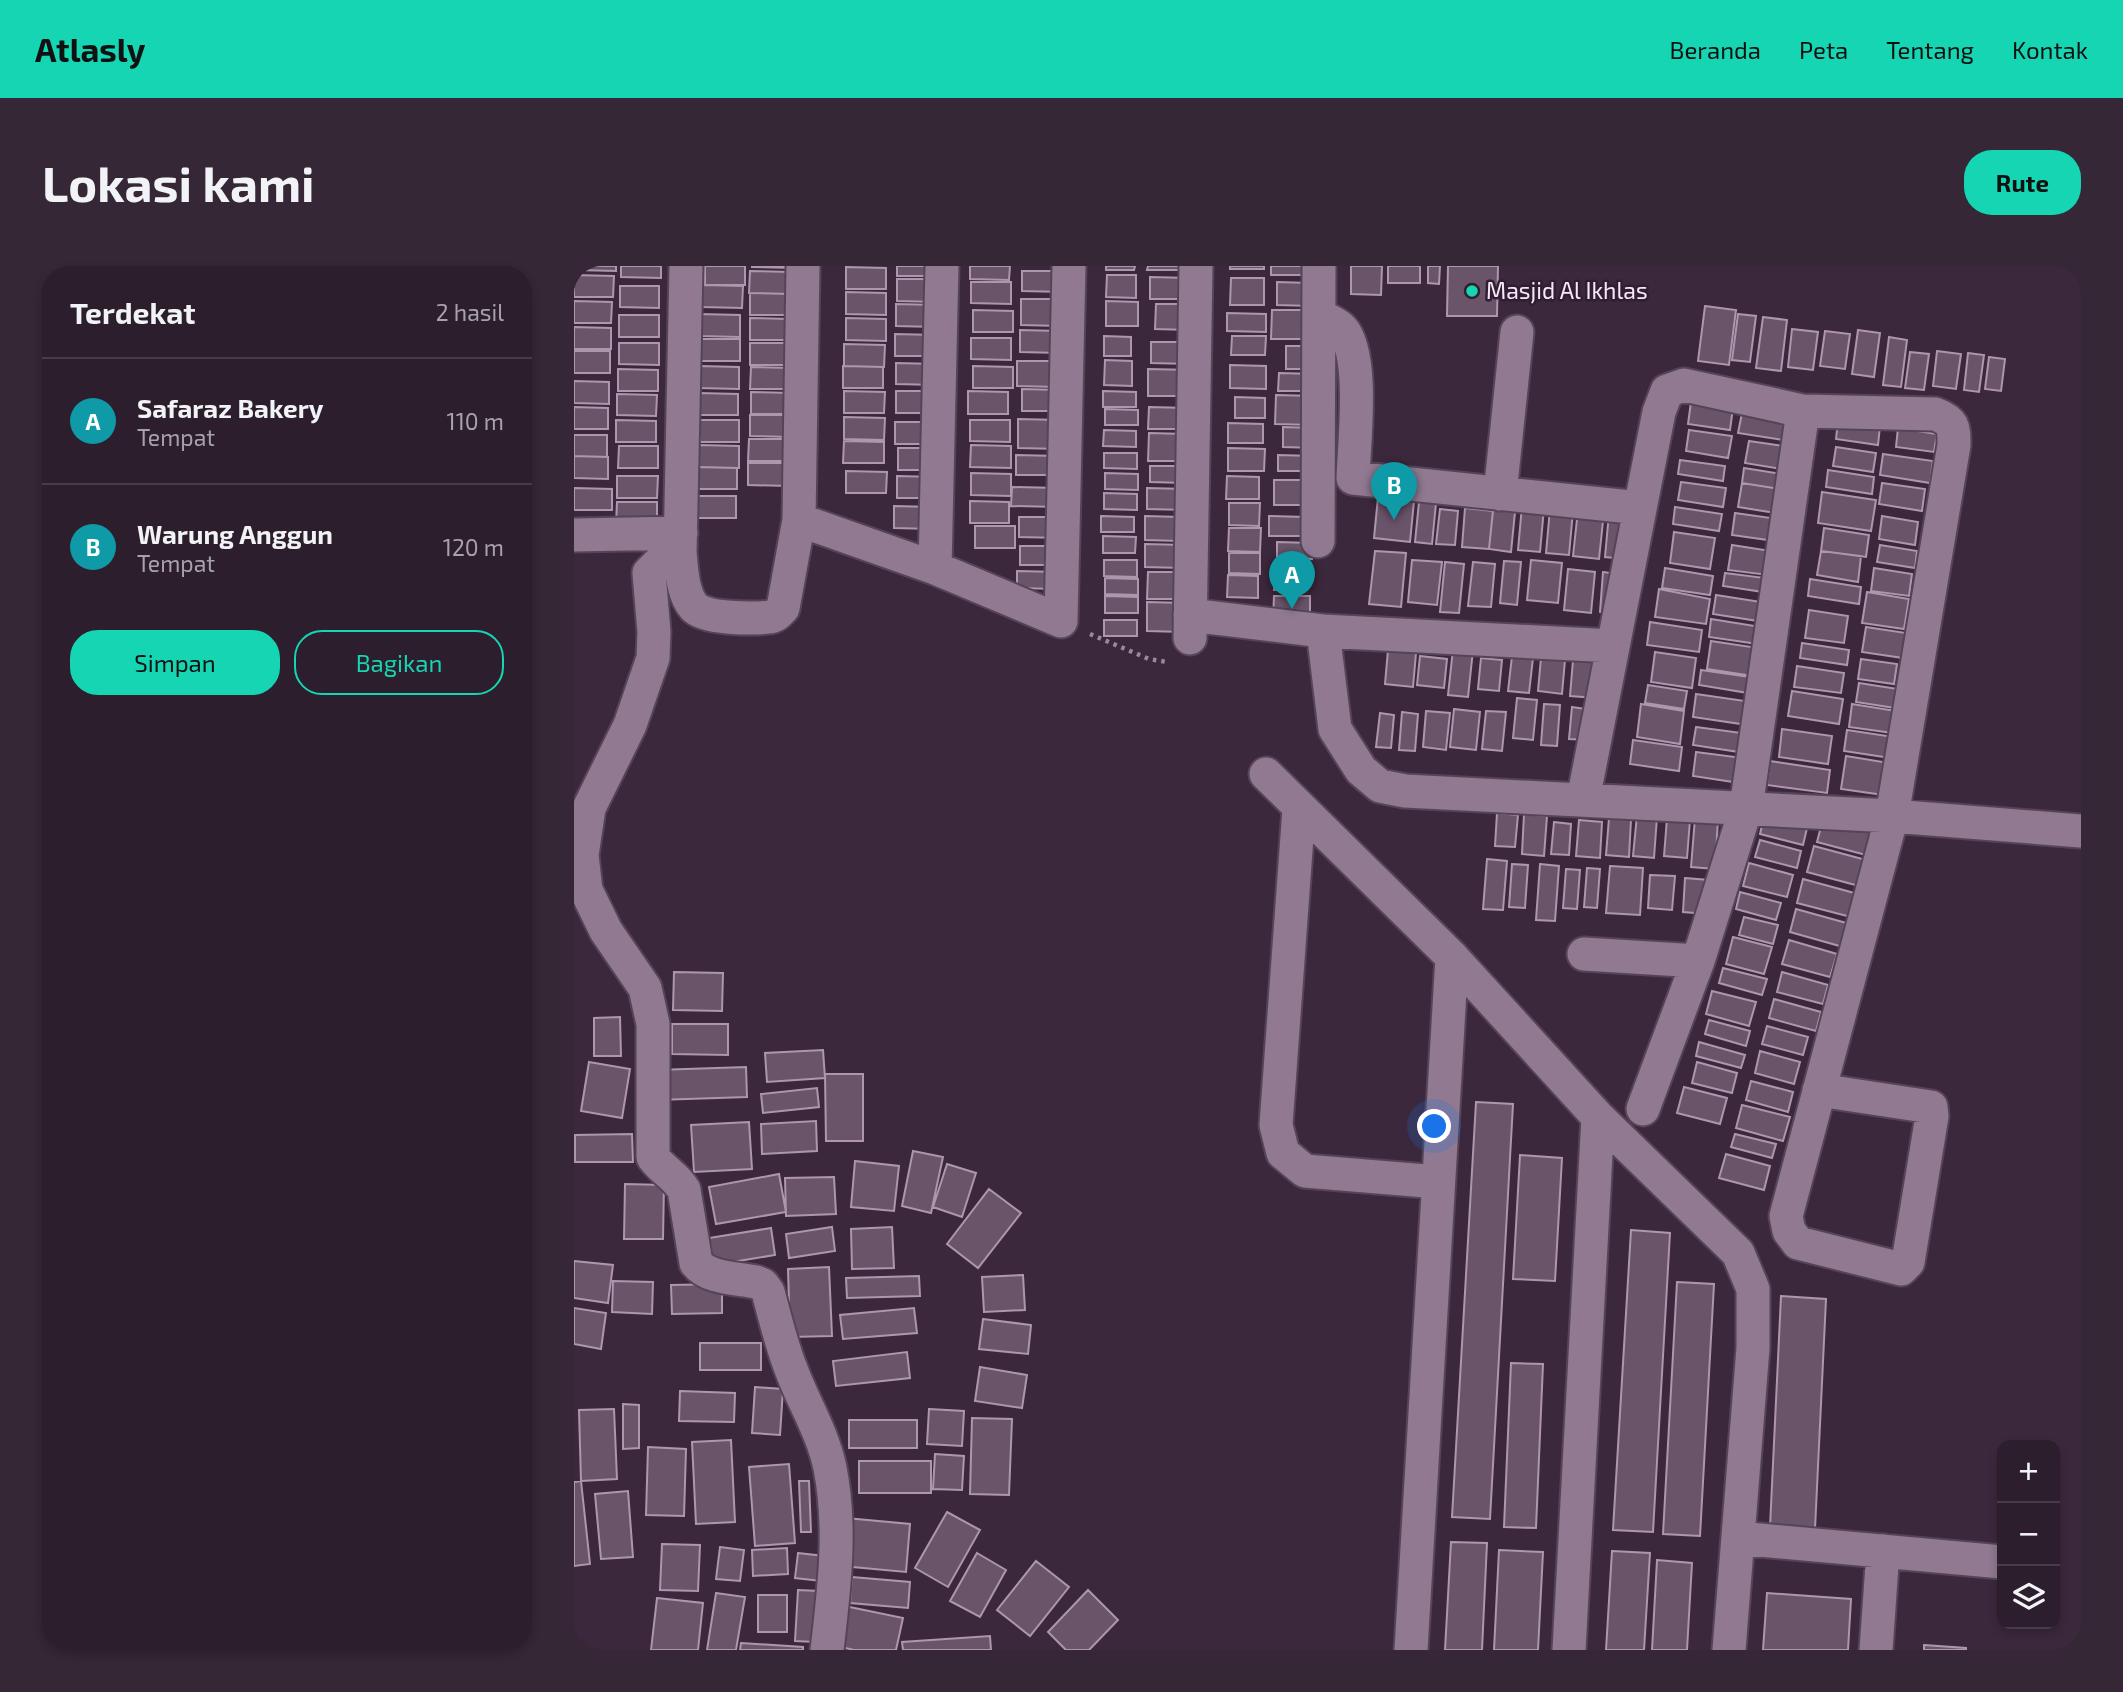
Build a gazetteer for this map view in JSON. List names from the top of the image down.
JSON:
{
  "places": ["Masjid Al Ikhlas"],
  "page": {
    "header": "Atlasly",
    "nav": [
      "Beranda",
      "Peta",
      "Tentang",
      "Kontak"
    ],
    "buttons": [
      "Rute",
      ["Simpan", "Bagikan"]
    ],
    "title": "Lokasi kami",
    "heading": ["Terdekat", "2 hasil"],
    "list": [
      {
        "mark": "A",
        "name": "Safaraz Bakery",
        "note": "Tempat",
        "value": "110 m"
      },
      {
        "mark": "B",
        "name": "Warung Anggun",
        "note": "Tempat",
        "value": "120 m"
      }
    ],
    "pins": ["B", "A"],
    "map_buttons": ["+", "−"]
  }
}
